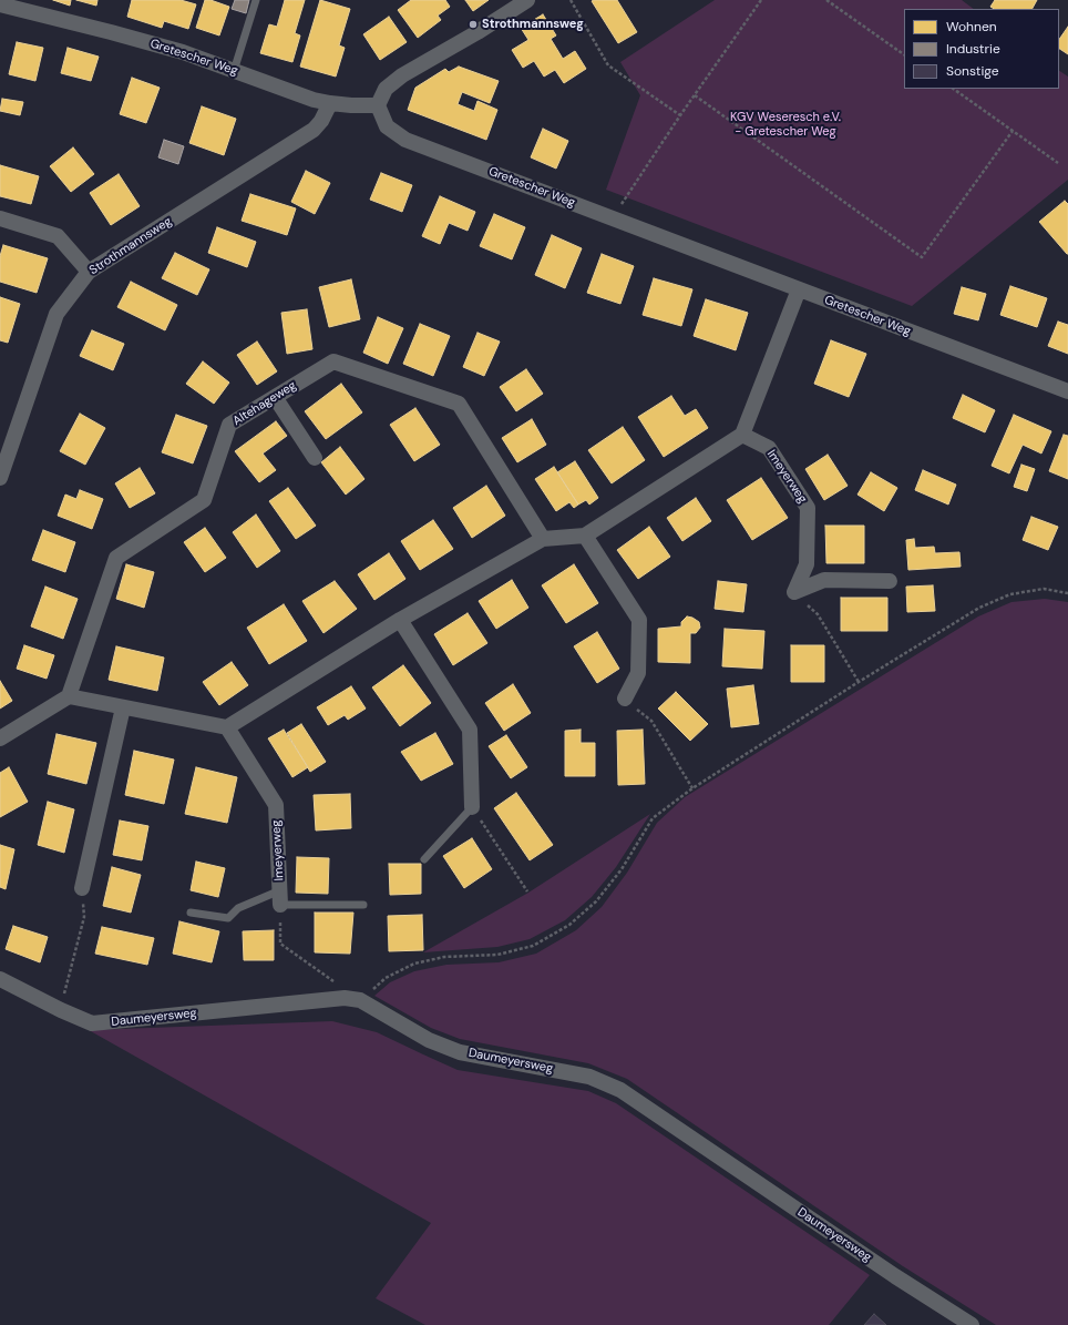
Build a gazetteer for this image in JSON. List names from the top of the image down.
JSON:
{
  "streets": {
    "street": [
      "Gretescher Weg",
      "Strothmannsweg",
      "Altehageweg",
      "Imeyerweg",
      "Daumeyersweg"
    ]
  },
  "crossings": [
    ["Gretescher Weg", "Strothmannsweg"]
  ],
  "parks": ["KGV Weseresch e.V. - Gretescher Weg"],
  "places": ["Strothmannsweg"],
  "legend": ["Wohnen", "Industrie", "Sonstige"]
}
